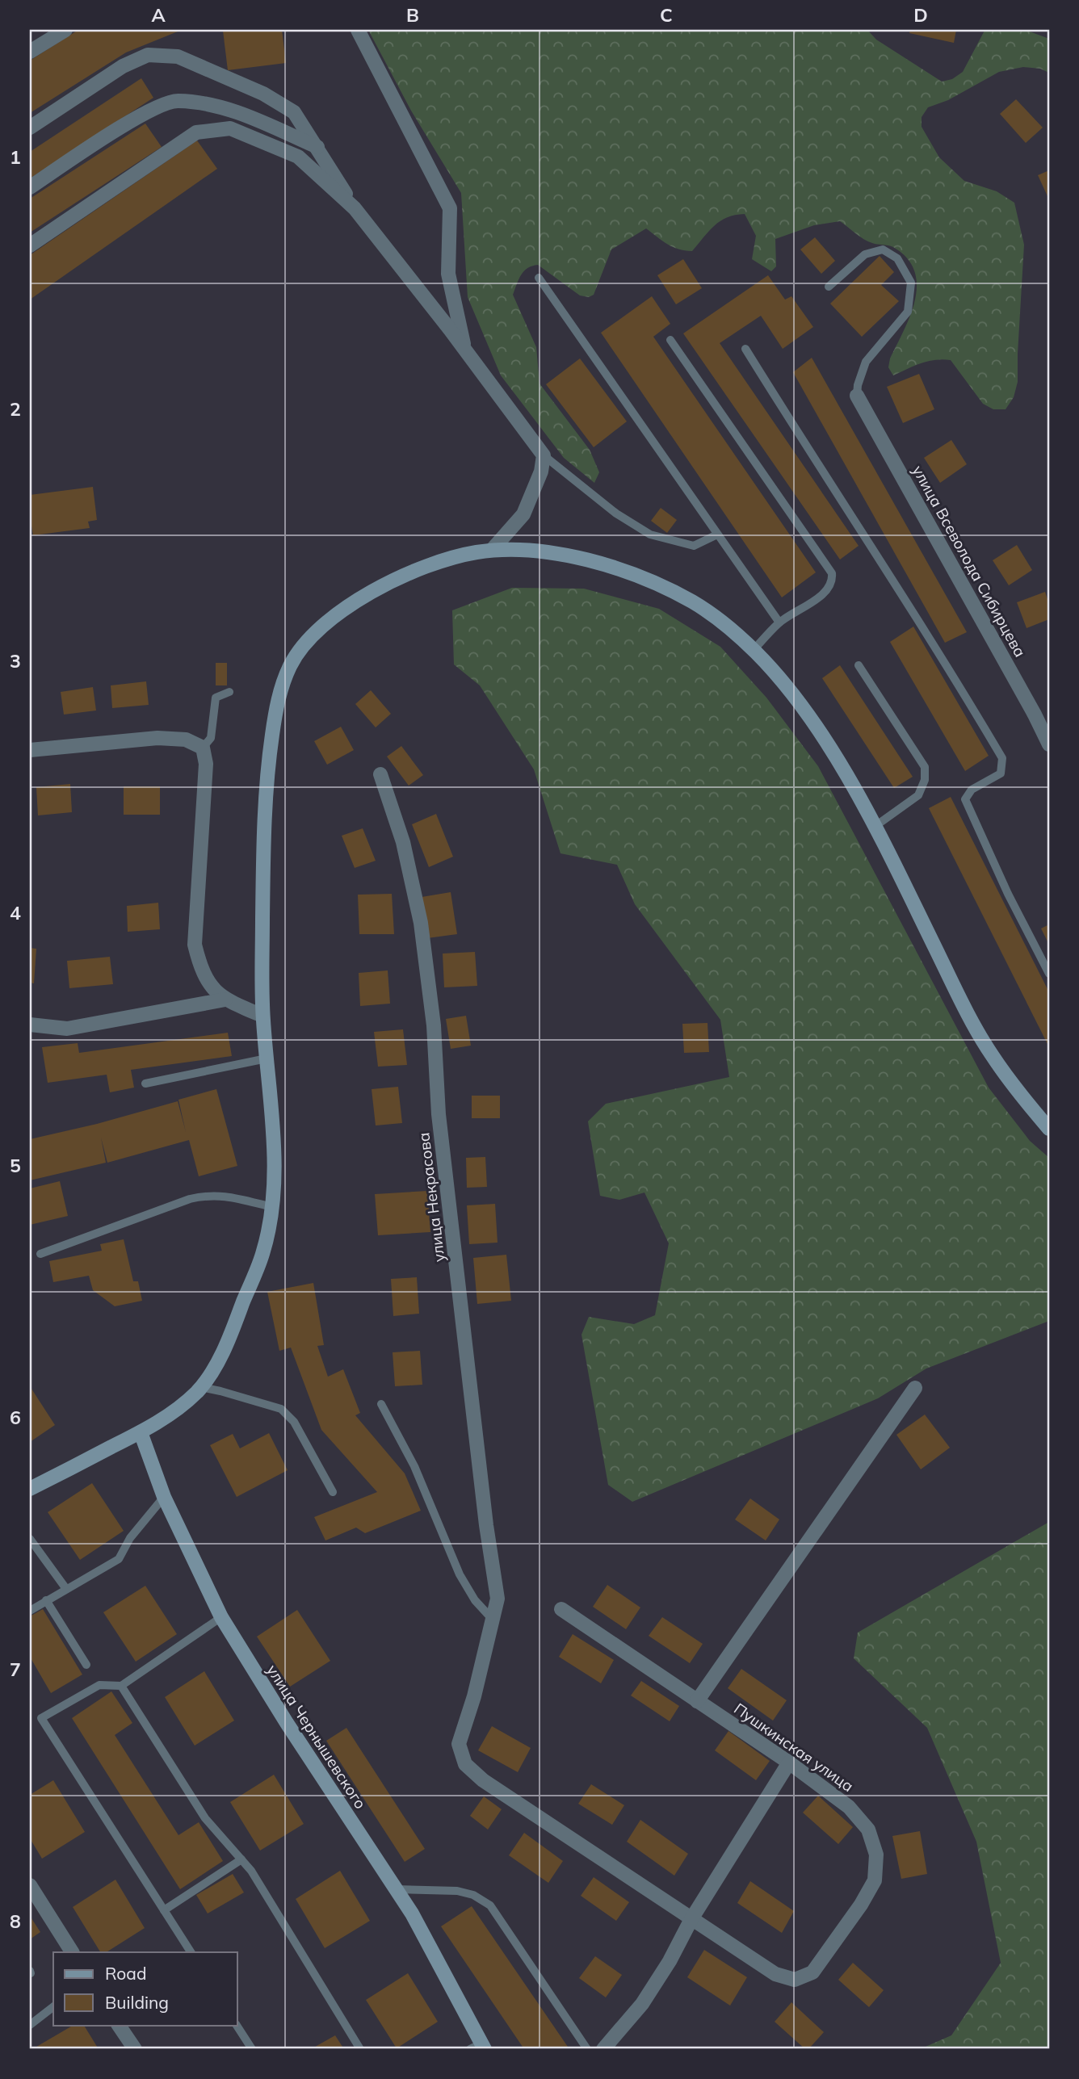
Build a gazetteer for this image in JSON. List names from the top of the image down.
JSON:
{
  "streets": {
    "main road": ["улица Чернышевского"],
    "street": ["улица Всеволода Сибирцева", "улица Некрасова", "Пушкинская улица"]
  },
  "crossings": [
    ["улица Некрасова", "Пушкинская улица"]
  ],
  "legend": ["Road", "Building"],
  "grid": {
    "columns": [
      "A",
      "B",
      "C",
      "D"
    ],
    "rows": [
      "1",
      "2",
      "3",
      "4",
      "5",
      "6",
      "7",
      "8"
    ]
  }
}
